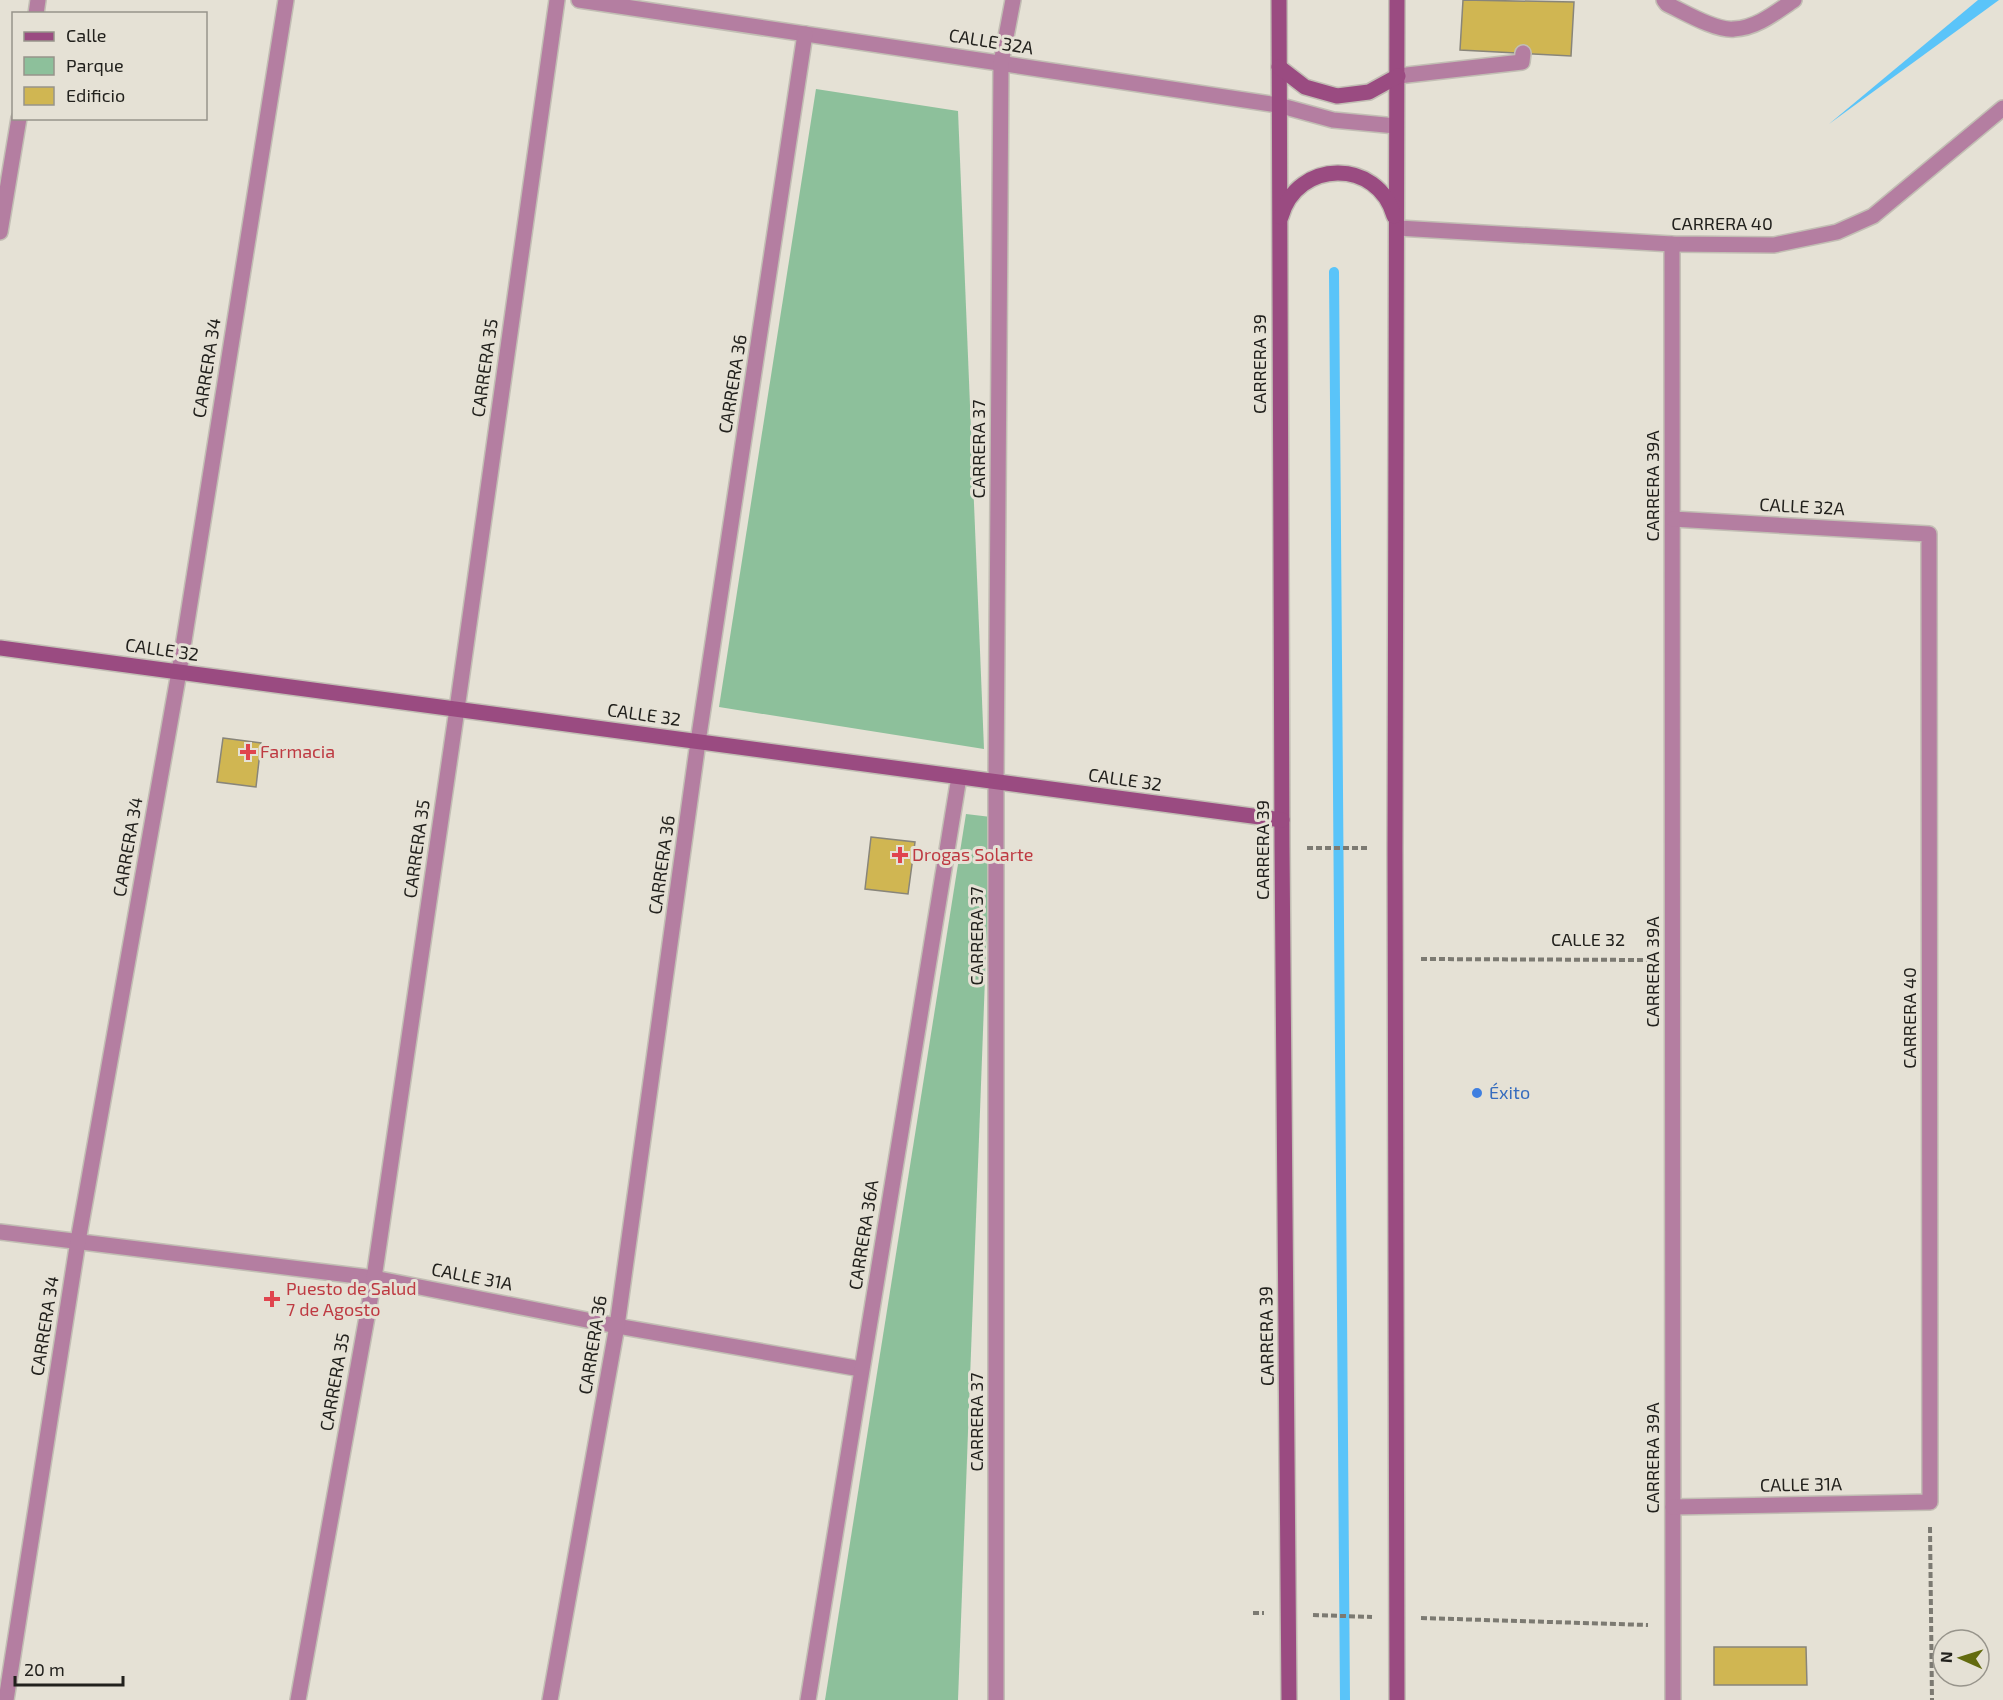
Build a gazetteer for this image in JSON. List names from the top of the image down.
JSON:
{
  "streets": {
    "main road": ["CARRERA 39", "CALLE 32"],
    "street": [
      "CALLE 32A",
      "CARRERA 40",
      "CARRERA 34",
      "CARRERA 35",
      "CARRERA 36",
      "CARRERA 37",
      "CARRERA 39A",
      "CARRERA 36A",
      "CALLE 31A"
    ]
  },
  "crossings": [
    ["CALLE 32A", "CARRERA 40"],
    ["CALLE 32A", "CARRERA 39"],
    ["CALLE 32A", "CARRERA 36"],
    ["CALLE 32A", "CARRERA 37"],
    ["CALLE 32A", "CARRERA 39A"],
    ["CARRERA 40", "CARRERA 39A"],
    ["CARRERA 40", "CALLE 31A"],
    ["CARRERA 39", "CALLE 32"],
    ["CARRERA 34", "CALLE 32"],
    ["CARRERA 34", "CALLE 31A"],
    ["CARRERA 35", "CALLE 32"],
    ["CARRERA 35", "CALLE 31A"],
    ["CARRERA 36", "CALLE 32"],
    ["CARRERA 36", "CALLE 31A"],
    ["CARRERA 37", "CALLE 32"],
    ["CARRERA 39A", "CALLE 32"],
    ["CARRERA 39A", "CALLE 31A"],
    ["CALLE 32", "CARRERA 36A"],
    ["CARRERA 36A", "CALLE 31A"]
  ],
  "places": {
    "health": ["Farmacia", "Drogas Solarte", "Puesto de Salud 7 de Agosto"],
    "other": ["Éxito"]
  },
  "legend": ["Calle", "Parque", "Edificio"],
  "scale_bar": "20 m",
  "north": "left"
}
